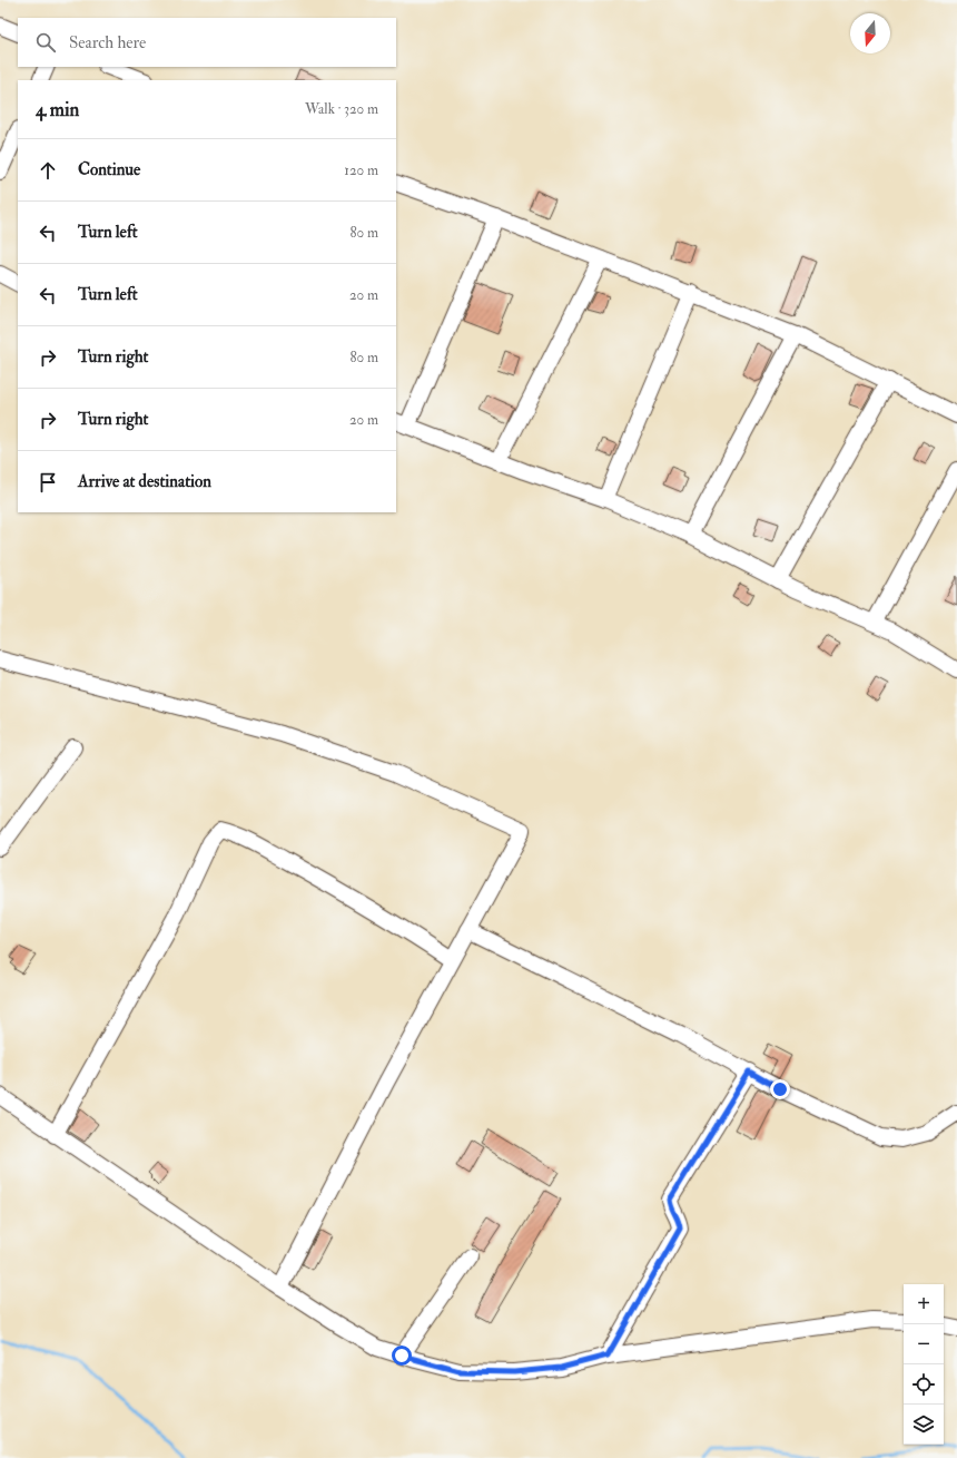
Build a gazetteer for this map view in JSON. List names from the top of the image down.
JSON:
{
  "north": "bottom",
  "page": {
    "search": "Search here",
    "heading": ["4 min", "Walk · 320 m"],
    "list": [
      ["Continue", "120 m"],
      ["Turn left", "80 m"],
      ["Turn left", "20 m"],
      ["Turn right", "80 m"],
      ["Turn right", "20 m"],
      "Arrive at destination"
    ],
    "map_buttons": ["+", "−"]
  }
}
